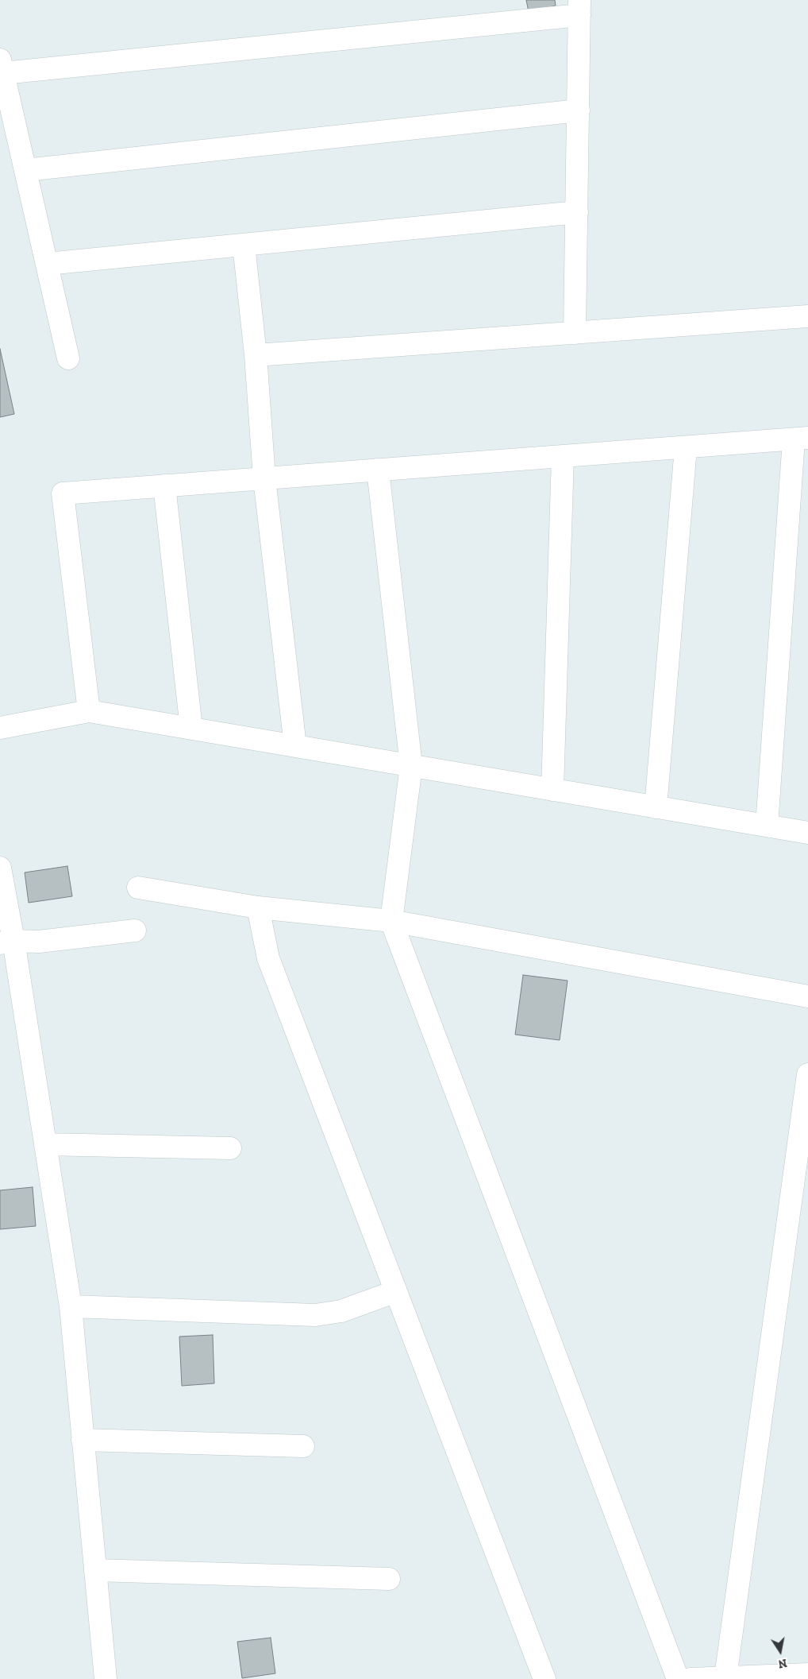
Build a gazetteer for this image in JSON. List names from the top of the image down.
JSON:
{
  "north": "bottom"
}
